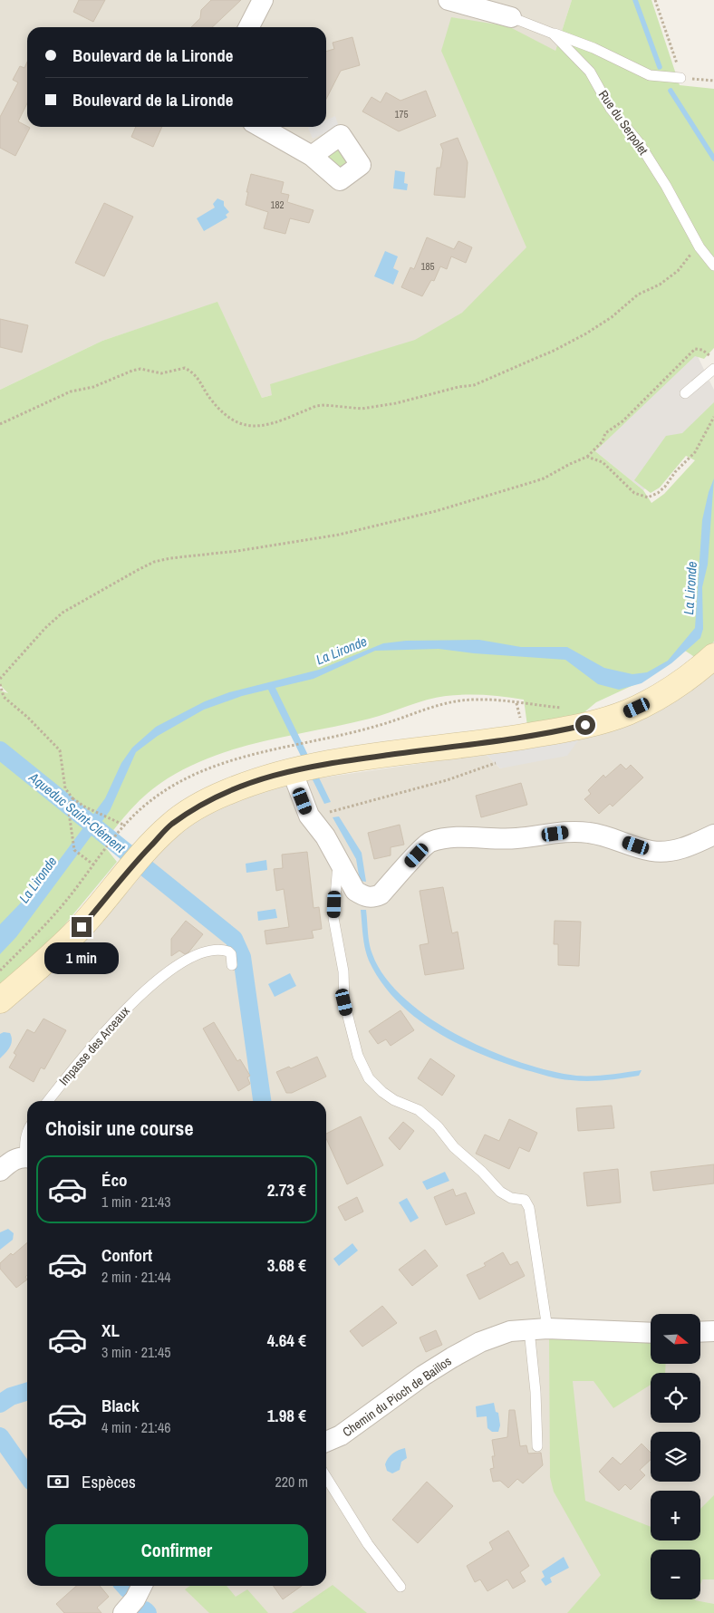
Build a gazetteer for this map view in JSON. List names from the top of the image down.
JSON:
{
  "streets": {
    "street": ["Rue du Serpolet", "Chemin du Pioch de Baillos"],
    "lane": ["Impasse des Arceaux"]
  },
  "water": ["La Lironde", "Aqueduc Saint-Clément"],
  "house_numbers": ["175", "182", "185"],
  "north": "right",
  "page": {
    "banner": ["Boulevard de la Lironde", "Boulevard de la Lironde"],
    "bubble": "1 min",
    "heading": "Choisir une course",
    "list": [
      {
        "name": "Éco",
        "note": "1 min · 21:43",
        "value": "2.73 €"
      },
      {
        "name": "Confort",
        "note": "2 min · 21:44",
        "value": "3.68 €"
      },
      {
        "name": "XL",
        "note": "3 min · 21:45",
        "value": "4.64 €"
      },
      {
        "name": "Black",
        "note": "4 min · 21:46",
        "value": "1.98 €"
      }
    ],
    "map_buttons": ["+", "−"],
    "pay": ["Espèces", "220 m"],
    "buttons": "Confirmer"
  }
}
